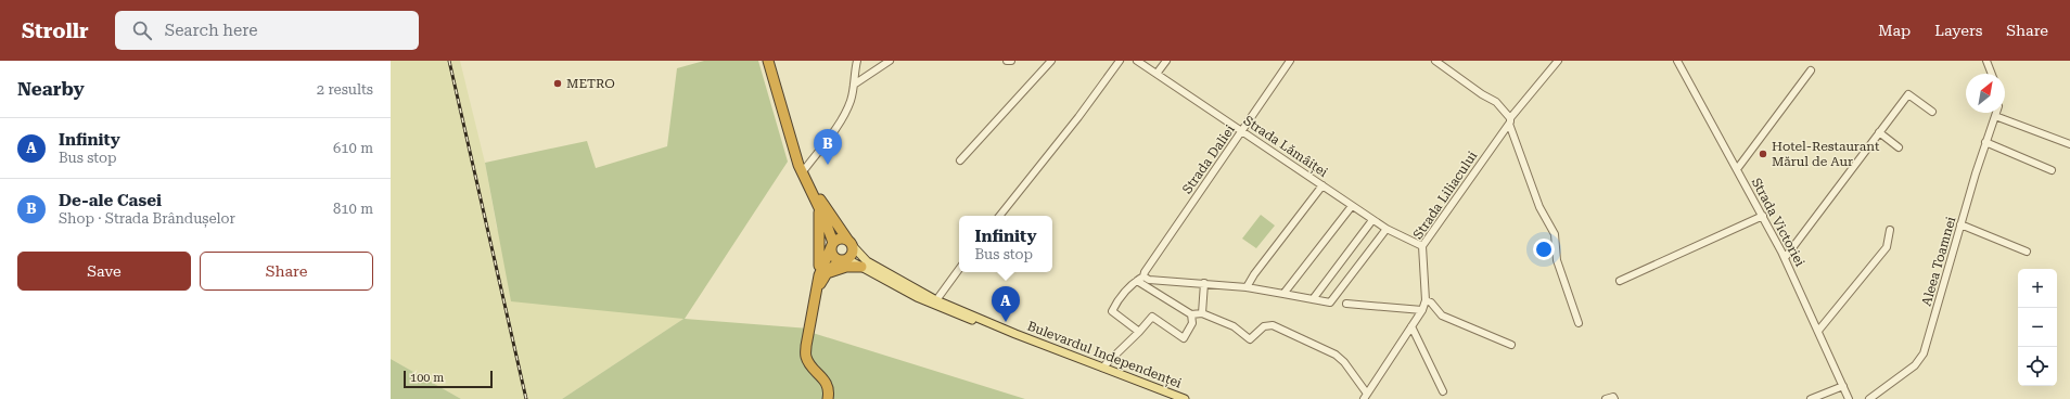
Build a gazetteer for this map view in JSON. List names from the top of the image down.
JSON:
{
  "streets": {
    "highway": ["Bulevardul Independenței"],
    "street": [
      "Strada Lămâiței",
      "Strada Daliei",
      "Strada Liliacului",
      "Strada Victoriei",
      "Aleea Toamnei"
    ]
  },
  "crossings": [
    ["Strada Lămâiței", "Strada Daliei"],
    ["Strada Lămâiței", "Strada Liliacului"]
  ],
  "places": ["METRO", "Hotel-Restaurant Mărul de Aur"],
  "scale_bar": "100 m",
  "north": "top right",
  "page": {
    "header": "Strollr",
    "search": "Search here",
    "nav": ["Map", "Layers", "Share"],
    "heading": ["Nearby", "2 results"],
    "list": [
      {
        "mark": "A",
        "name": "Infinity",
        "note": "Bus stop",
        "value": "610 m"
      },
      {
        "mark": "B",
        "name": "De-ale Casei",
        "note": "Shop · Strada Brândușelor",
        "value": "810 m"
      }
    ],
    "pins": ["B", "A"],
    "popup": ["Infinity", "Bus stop"],
    "buttons": ["Save", "Share"],
    "map_buttons": ["+", "−"],
    "scale": "100 m"
  }
}
